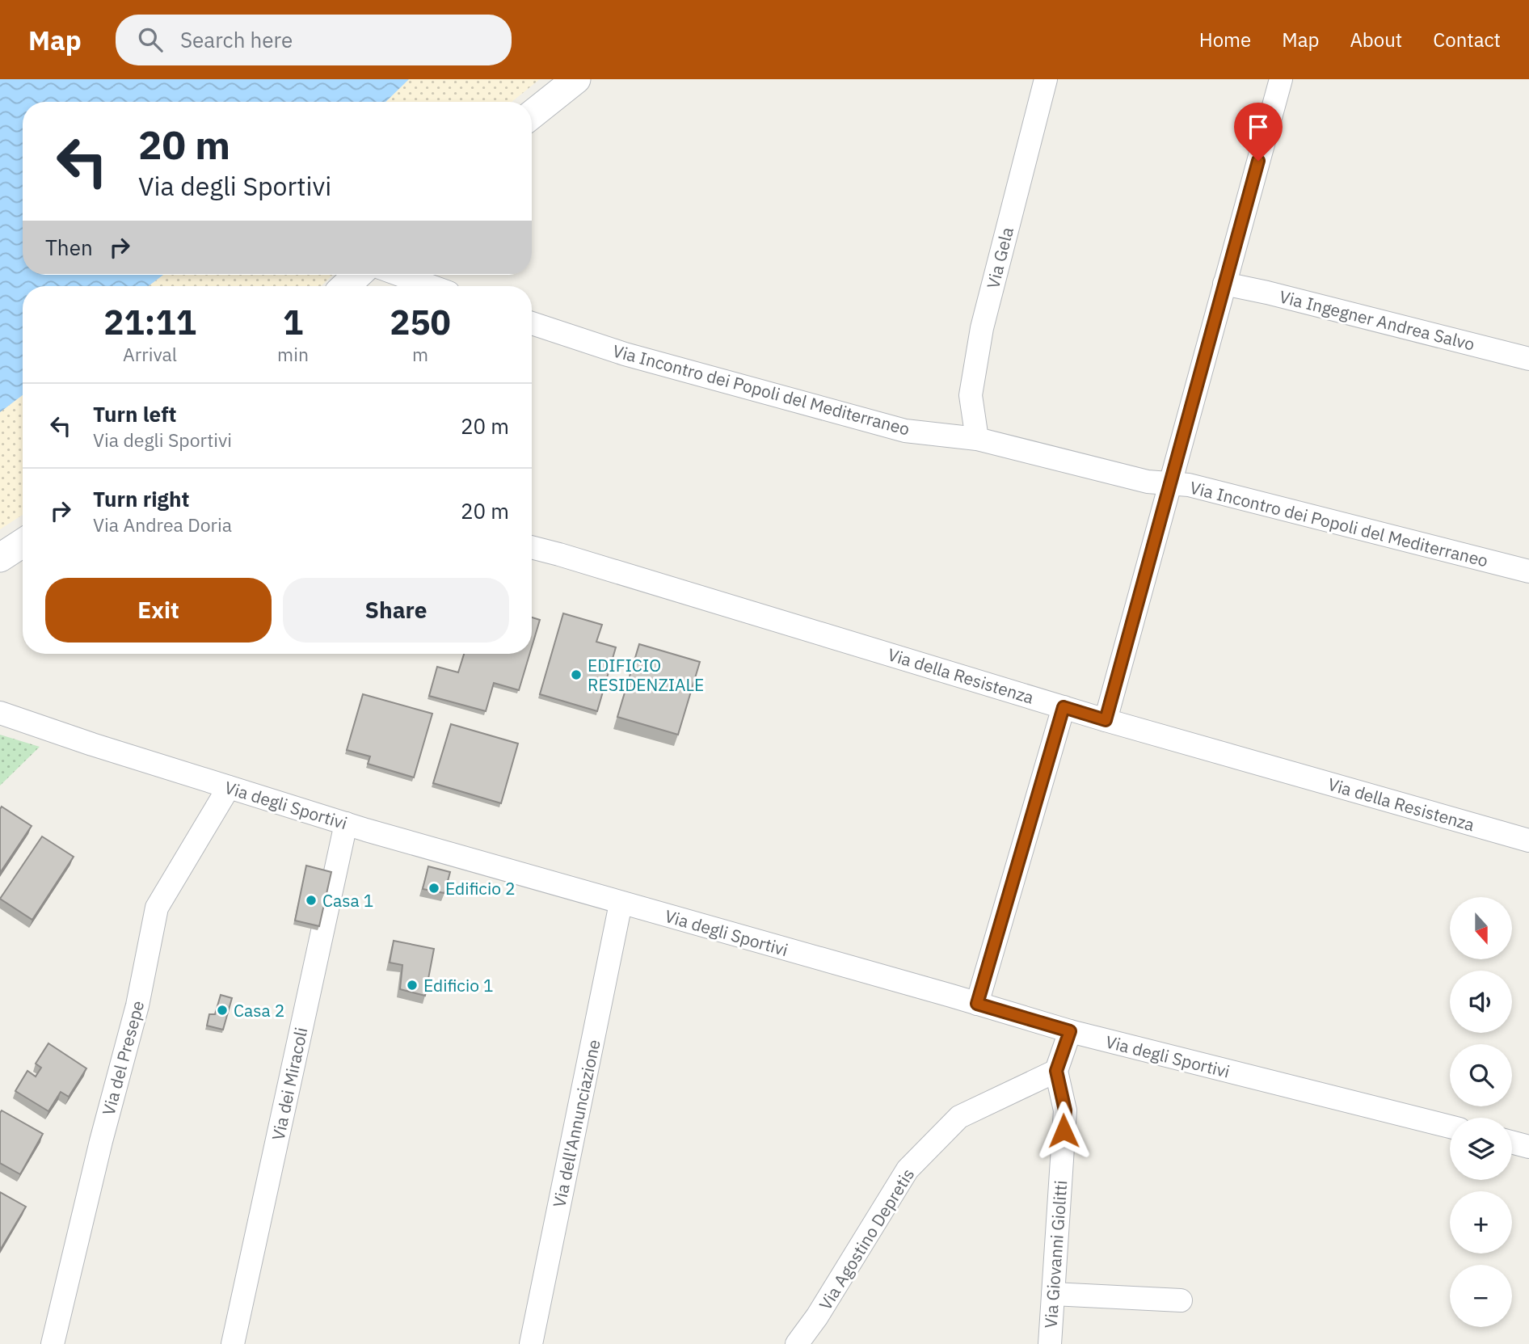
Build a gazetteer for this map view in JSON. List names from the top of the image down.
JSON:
{
  "streets": {
    "street": [
      "Via Gela",
      "Via Ingegner Andrea Salvo",
      "Via Incontro dei Popoli del Mediterraneo",
      "Via della Resistenza",
      "Via degli Sportivi",
      "Via del Presepe",
      "Via dei Miracoli",
      "Via dell'Annunciazione",
      "Via Agostino Depretis",
      "Via Giovanni Giolitti"
    ]
  },
  "crossings": [
    ["Via Gela", "Via Incontro dei Popoli del Mediterraneo"],
    ["Via degli Sportivi", "Via del Presepe"],
    ["Via degli Sportivi", "Via dei Miracoli"],
    ["Via degli Sportivi", "Via dell'Annunciazione"],
    ["Via Agostino Depretis", "Via Giovanni Giolitti"]
  ],
  "places": [
    "EDIFICIO RESIDENZIALE",
    "Edificio 2",
    "Casa 1",
    "Edificio 1",
    "Casa 2"
  ],
  "north": "bottom",
  "page": {
    "header": "Map",
    "search": "Search here",
    "nav": [
      "Home",
      "Map",
      "About",
      "Contact"
    ],
    "turn": ["20 m", "Via degli Sportivi"],
    "then": "Then",
    "eta": [
      "21:11",
      "Arrival",
      "1",
      "min",
      "250",
      "m"
    ],
    "list": [
      {
        "name": "Turn left",
        "note": "Via degli Sportivi",
        "value": "20 m"
      },
      {
        "name": "Turn right",
        "note": "Via Andrea Doria",
        "value": "20 m"
      }
    ],
    "buttons": ["Exit", "Share"],
    "map_buttons": ["+", "−"]
  }
}
